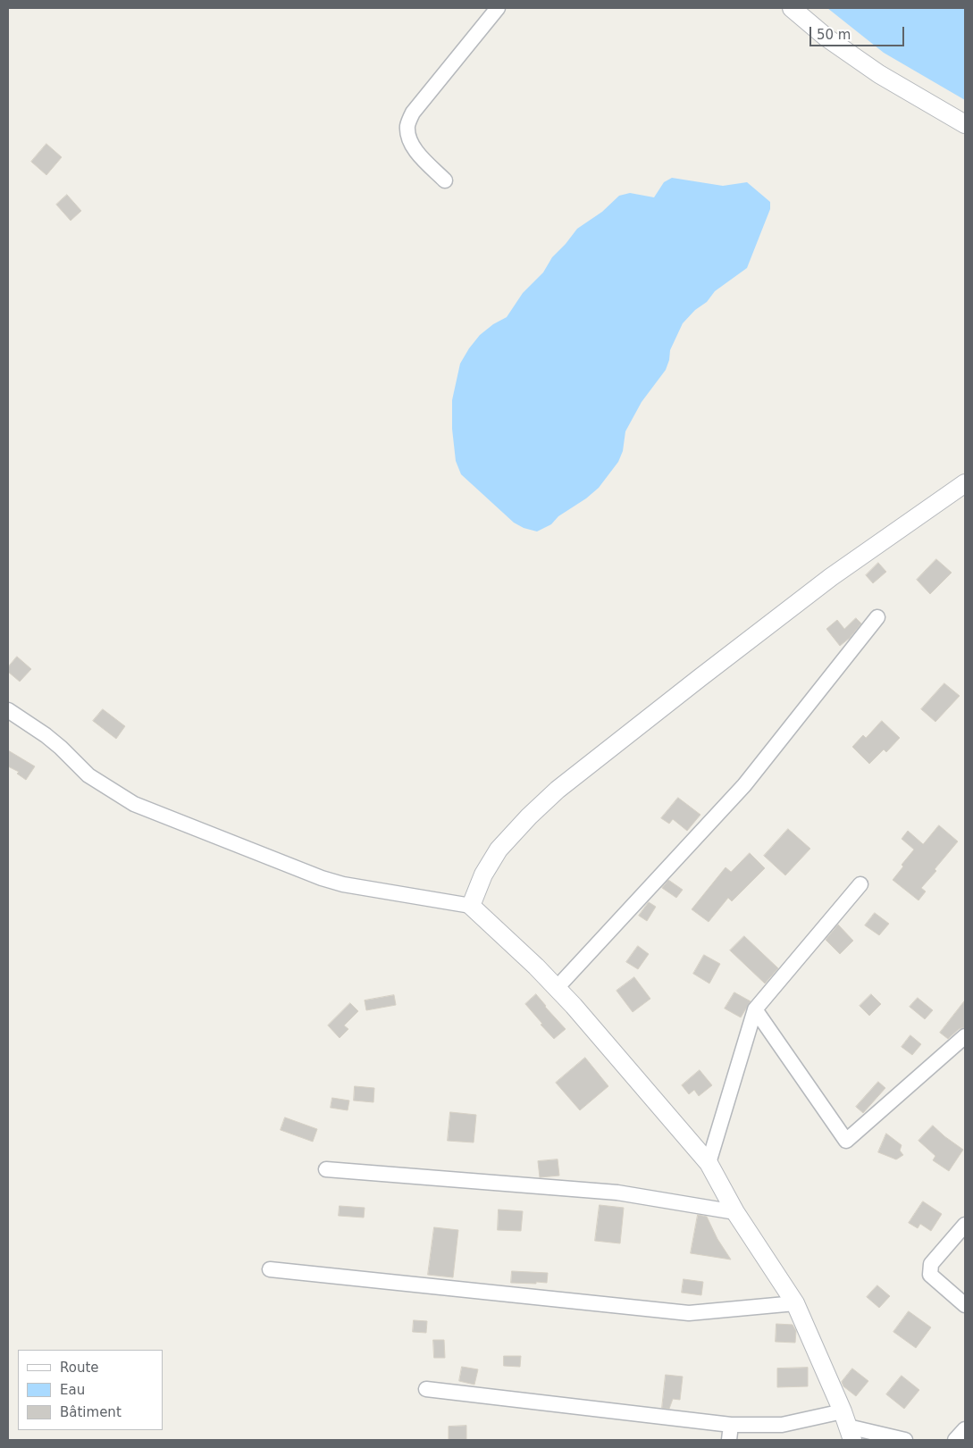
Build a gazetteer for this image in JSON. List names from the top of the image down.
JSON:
{
  "legend": ["Route", "Eau", "Bâtiment"],
  "scale_bar": "50 m"
}
